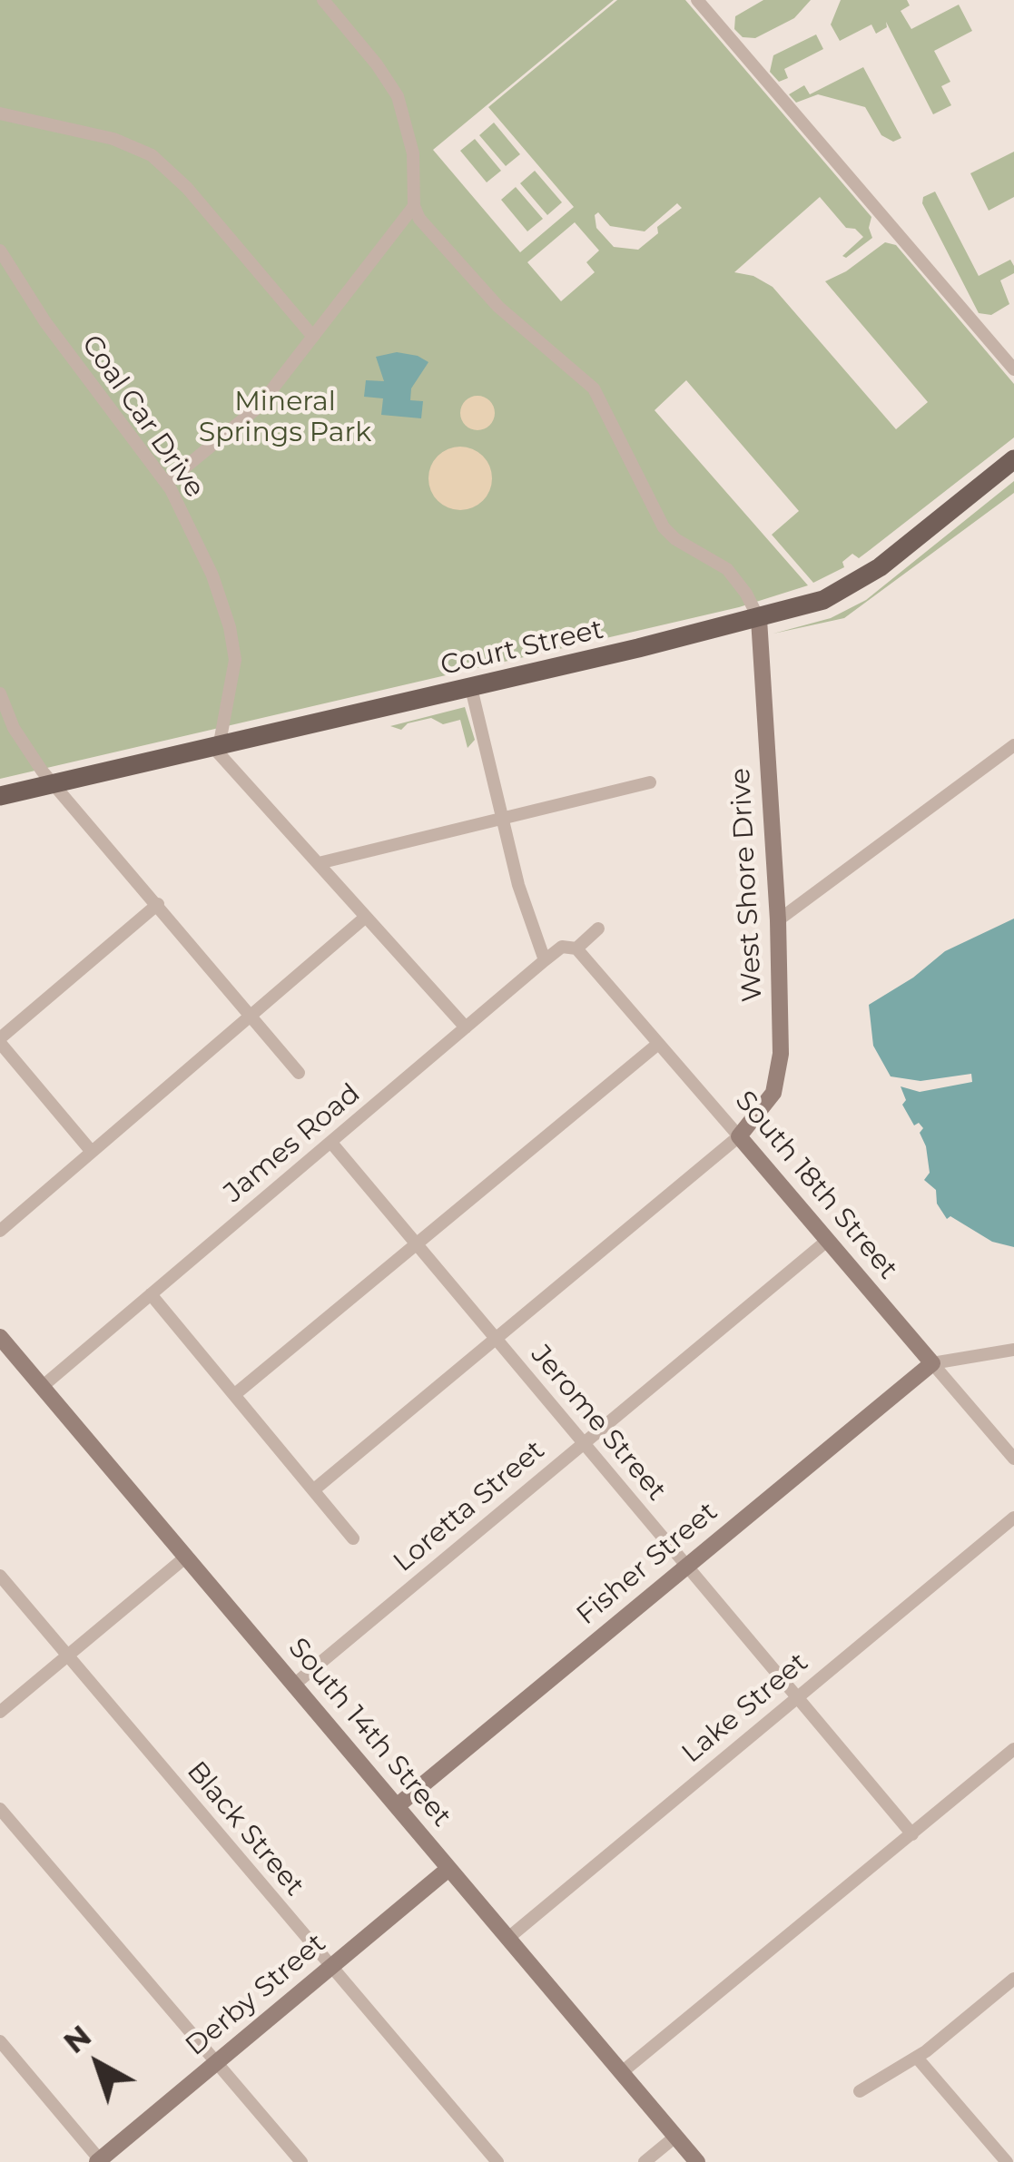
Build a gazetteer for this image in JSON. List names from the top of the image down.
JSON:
{
  "streets": {
    "main road": [
      "Court Street",
      "West Shore Drive",
      "South 18th Street",
      "Fisher Street",
      "South 14th Street",
      "Derby Street"
    ],
    "street": [
      "Coal Car Drive",
      "James Road",
      "Jerome Street",
      "Loretta Street",
      "Lake Street",
      "Black Street"
    ]
  },
  "crossings": [
    ["Coal Car Drive", "Court Street"],
    ["Court Street", "West Shore Drive"],
    ["West Shore Drive", "South 18th Street"],
    ["James Road", "South 18th Street"],
    ["James Road", "Jerome Street"],
    ["James Road", "South 14th Street"],
    ["South 18th Street", "Loretta Street"],
    ["South 18th Street", "Fisher Street"],
    ["Jerome Street", "Loretta Street"],
    ["Jerome Street", "Fisher Street"],
    ["Jerome Street", "Lake Street"],
    ["Loretta Street", "South 14th Street"],
    ["Fisher Street", "South 14th Street"],
    ["Lake Street", "South 14th Street"],
    ["South 14th Street", "Derby Street"],
    ["Black Street", "Derby Street"]
  ],
  "parks": ["Mineral Springs Park"],
  "north": "top left"
}
